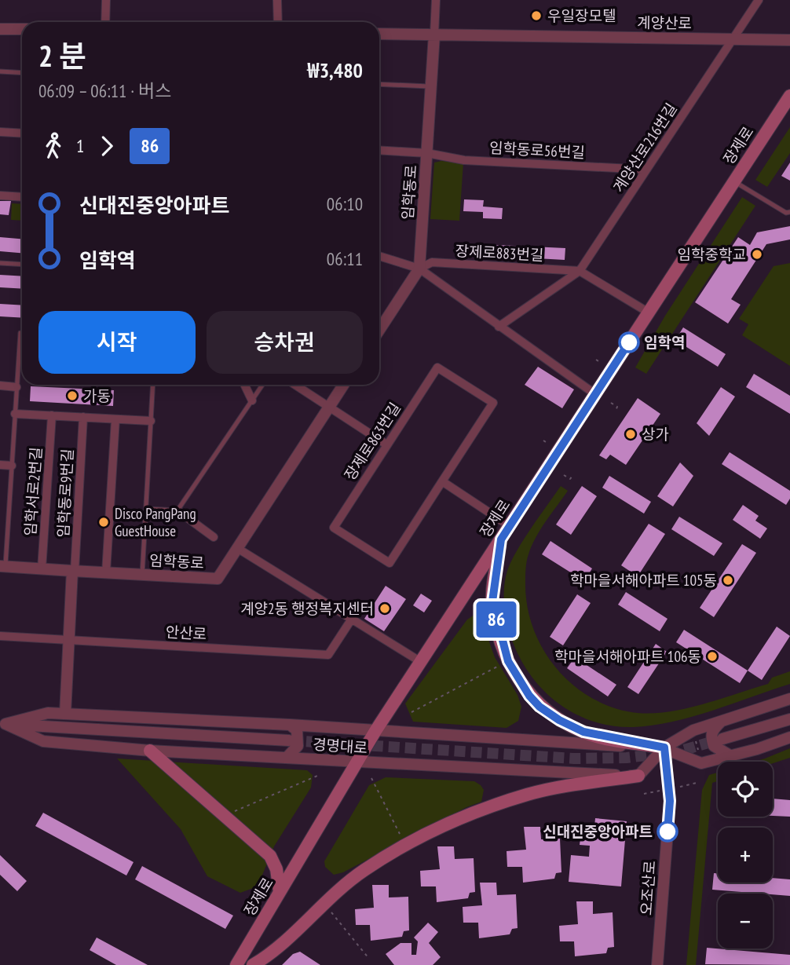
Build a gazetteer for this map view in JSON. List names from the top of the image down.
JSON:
{
  "streets": {
    "main road": ["장제로"],
    "street": [
      "계양산로",
      "계양산로216번길",
      "임학동로56번길",
      "임학동로",
      "장제로883번길",
      "장제로863번길",
      "임학서로2번길",
      "임학동로9번길",
      "안산로",
      "경명대로",
      "오조산로"
    ]
  },
  "crossings": [
    ["계양산로", "계양산로216번길"],
    ["계양산로", "임학동로"],
    ["장제로", "장제로883번길"],
    ["장제로", "경명대로"],
    ["계양산로216번길", "임학동로56번길"],
    ["계양산로216번길", "장제로883번길"],
    ["임학동로56번길", "임학동로"],
    ["임학동로", "장제로883번길"],
    ["임학동로", "임학서로2번길"],
    ["임학동로", "임학동로9번길"],
    ["경명대로", "오조산로"]
  ],
  "places": [
    "우일장모텔",
    "임학중학교",
    "임학역",
    "가동",
    "상가",
    "Disco PangPang GuestHouse",
    "학마을서해아파트 105동",
    "계양2동 행정복지센터",
    "학마을서해아파트 106동",
    "신대진중앙아파트"
  ],
  "lines": ["bus line 86"],
  "page": {
    "on_map": "86",
    "heading": ["2 분", "06:09 – 06:11 · 버스", "₩3,480"],
    "legs": ["1", "86"],
    "list": [
      {
        "name": "신대진중앙아파트",
        "value": "06:10"
      },
      {
        "name": "임학역",
        "value": "06:11"
      }
    ],
    "buttons": ["시작", "승차권"],
    "map_buttons": ["+", "−"]
  }
}
